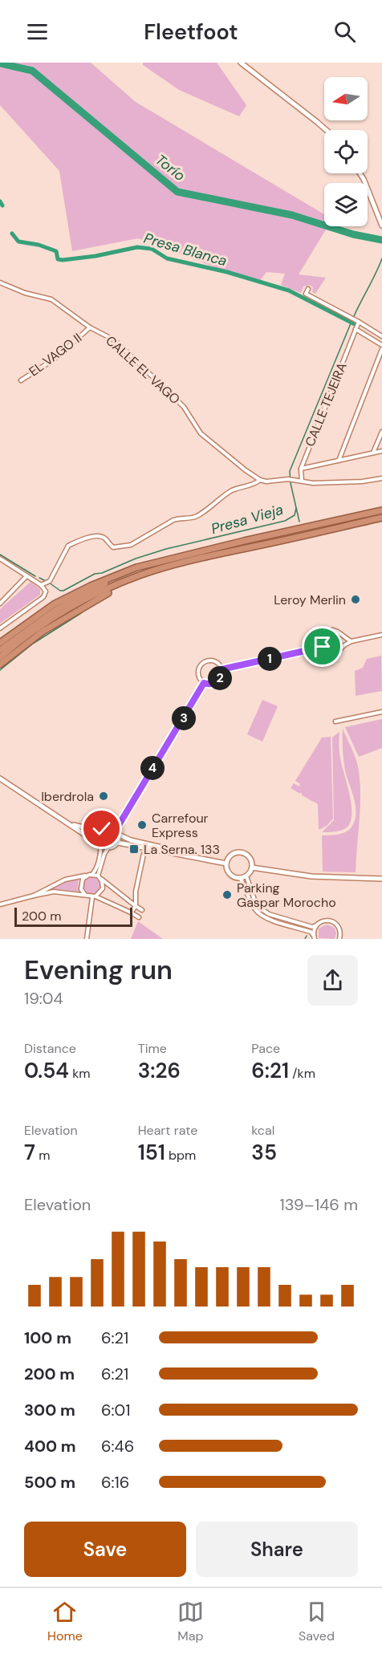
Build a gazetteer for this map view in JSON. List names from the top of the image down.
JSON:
{
  "streets": {
    "street": ["EL VAGO II", "CALLE EL VAGO", "CALLE TEJEIRA"]
  },
  "crossings": [
    ["EL VAGO II", "CALLE EL VAGO"]
  ],
  "water": ["Torío", "Presa Blanca", "Presa Vieja"],
  "places": {
    "other": [
      "Leroy Merlin",
      "Iberdrola",
      "Carrefour Express",
      "Parking Gaspar Morocho"
    ],
    "transit": ["La Serna. 133"]
  },
  "scale_bar": "200 m",
  "north": "left",
  "page": {
    "header": "Fleetfoot",
    "pins": [
      "1",
      "2",
      "3",
      "4"
    ],
    "scale": "200 m",
    "heading": ["Evening run", "19:04"],
    "stats": [
      ["Distance", "0.54 km"],
      ["Time", "3:26"],
      ["Pace", "6:21 /km"],
      ["Elevation", "7 m"],
      ["Heart rate", "151 bpm"],
      ["kcal", "35"]
    ],
    "chart": ["Elevation", "139–146 m"],
    "list": [
      {
        "name": "100 m",
        "note": "6:21"
      },
      {
        "name": "200 m",
        "note": "6:21"
      },
      {
        "name": "300 m",
        "note": "6:01"
      },
      {
        "name": "400 m",
        "note": "6:46"
      },
      {
        "name": "500 m",
        "note": "6:16"
      }
    ],
    "buttons": ["Save", "Share"],
    "tabs": ["Home", "Map", "Saved"]
  }
}
